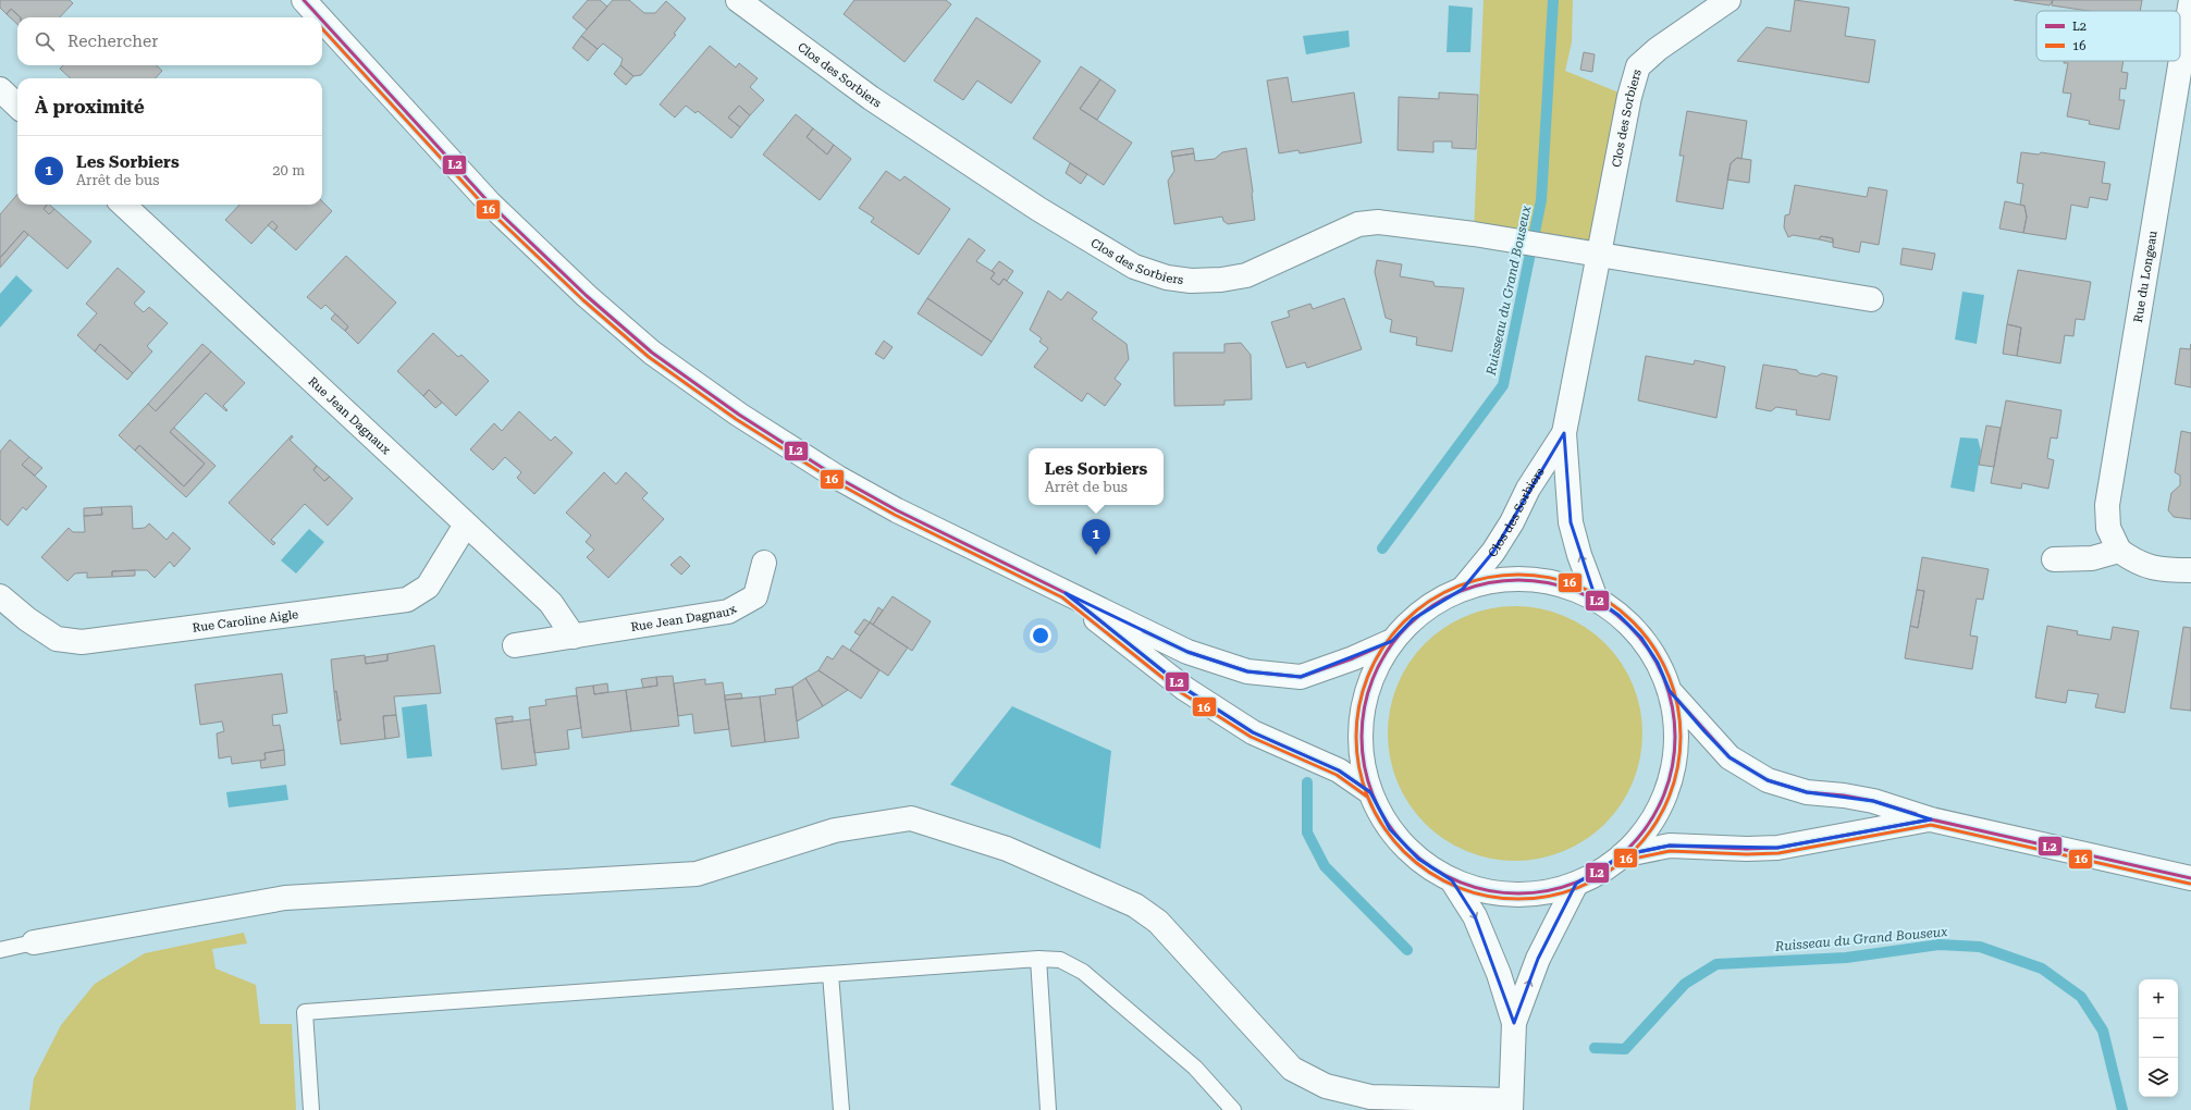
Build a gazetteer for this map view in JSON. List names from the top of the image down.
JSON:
{
  "streets": {
    "street": [
      "Clos des Sorbiers",
      "Rue du Longeau",
      "Rue Jean Dagnaux",
      "Rue Caroline Aigle"
    ]
  },
  "crossings": [
    ["Rue Jean Dagnaux", "Rue Caroline Aigle"]
  ],
  "water": ["Ruisseau du Grand Bouseux"],
  "lines": ["transit line L2", "transit line 16"],
  "legend": ["L2", "16"],
  "page": {
    "search": "Rechercher",
    "heading": "À proximité",
    "list": [
      {
        "mark": "1",
        "name": "Les Sorbiers",
        "note": "Arrêt de bus",
        "value": "20 m"
      }
    ],
    "popup": ["Les Sorbiers", "Arrêt de bus"],
    "pins": "1",
    "map_buttons": ["+", "−"]
  }
}
